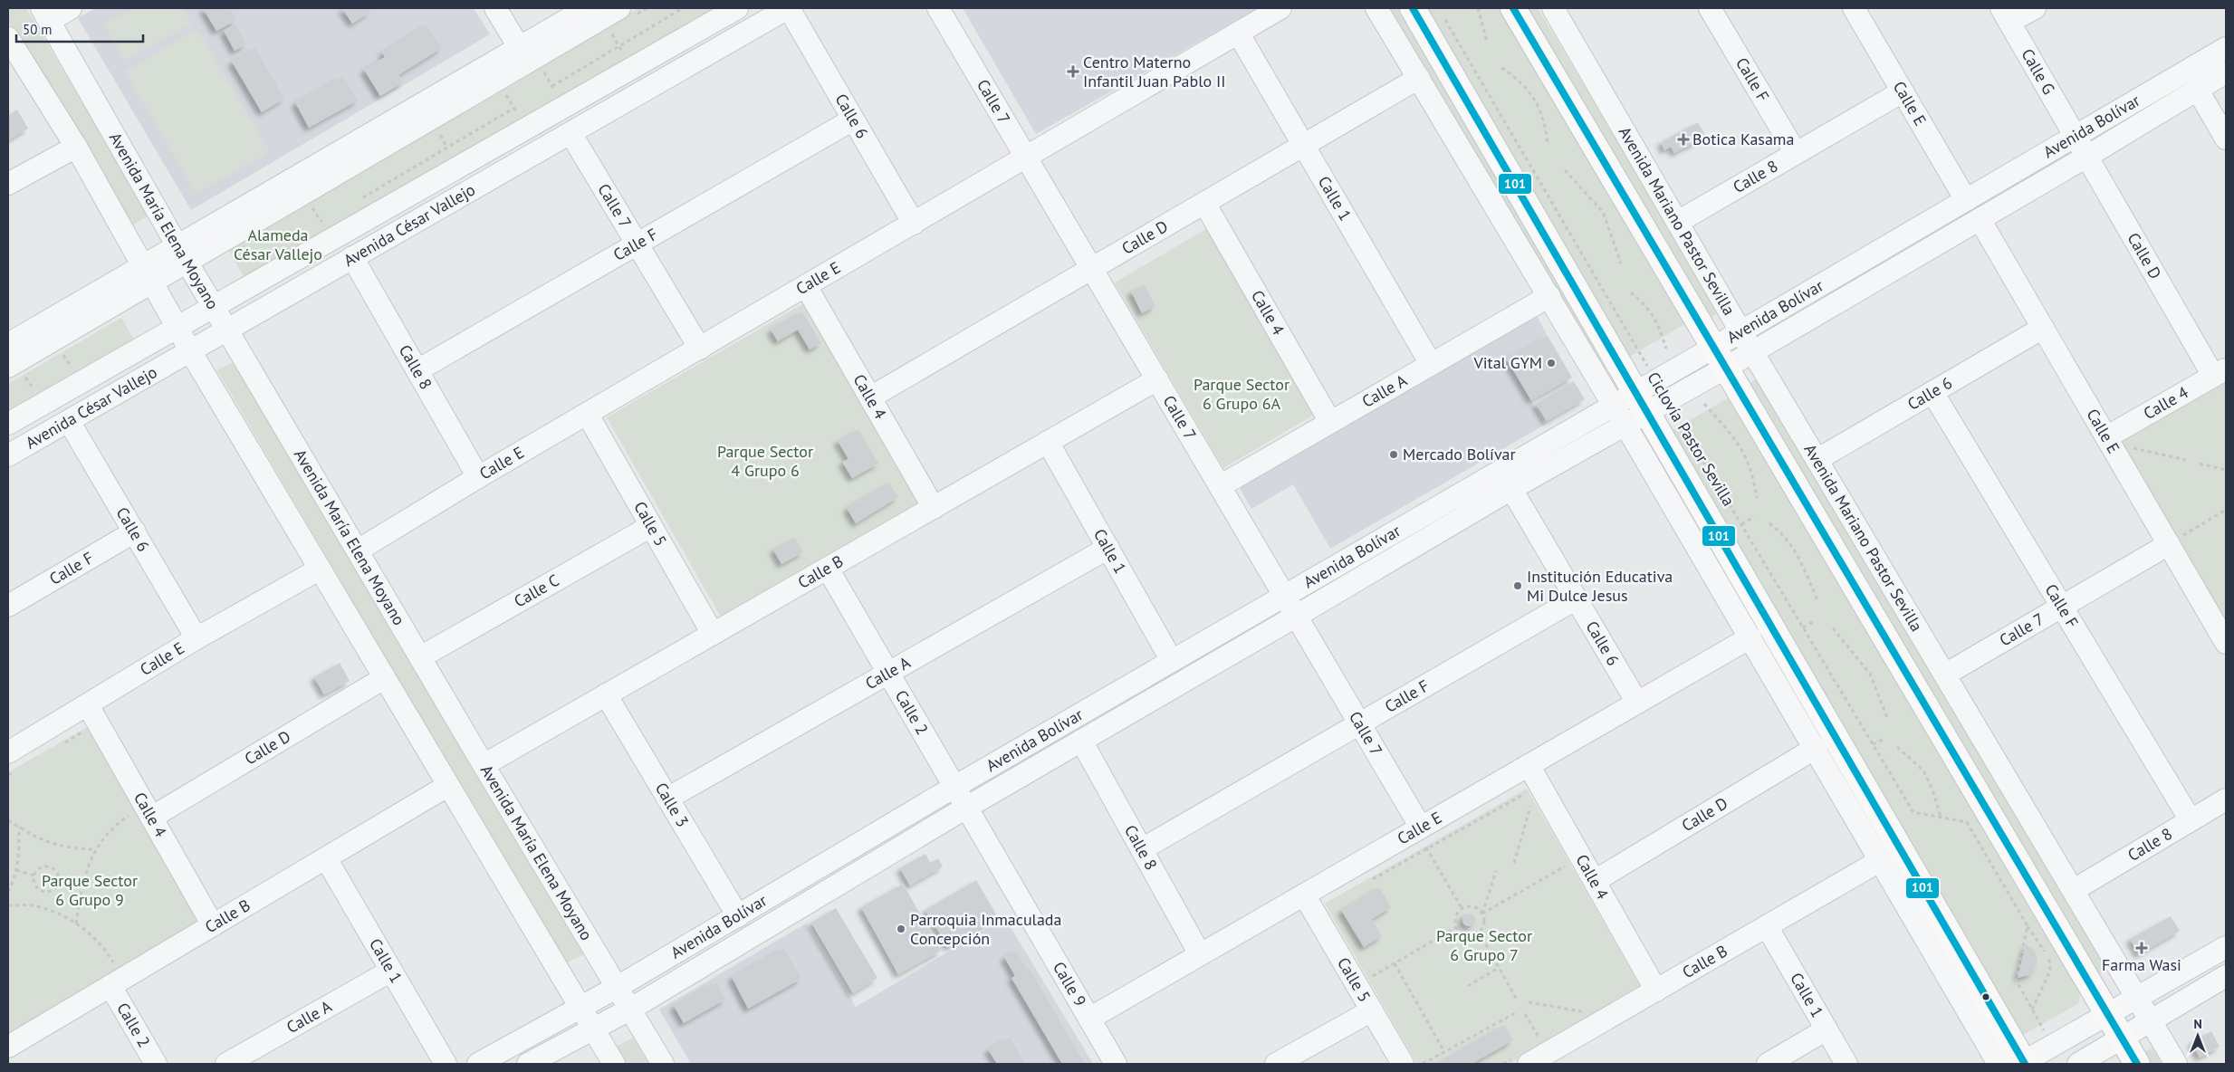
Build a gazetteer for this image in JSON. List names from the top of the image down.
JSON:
{
  "streets": {
    "main road": ["Avenida Mariano Pastor Sevilla"],
    "street": [
      "Calle G",
      "Calle F",
      "Calle 7",
      "Calle E",
      "Calle 6",
      "Avenida Bolívar",
      "Calle 8",
      "Calle 1",
      "Avenida María Elena Moyano",
      "Avenida César Vallejo",
      "Calle D",
      "Calle 4",
      "Calle A",
      "Calle 5",
      "Calle B",
      "Calle C",
      "Calle 2",
      "Calle 3",
      "Calle 9"
    ],
    "path": ["Ciclovía Pastor Sevilla"]
  },
  "crossings": [
    ["Calle G", "Avenida Bolívar"],
    ["Calle G", "Calle D"],
    ["Calle F", "Calle 7"],
    ["Calle F", "Calle 6"],
    ["Calle F", "Calle 8"],
    ["Calle 7", "Calle E"],
    ["Calle 7", "Avenida Bolívar"],
    ["Calle 7", "Avenida Mariano Pastor Sevilla"],
    ["Calle 7", "Avenida César Vallejo"],
    ["Calle 7", "Calle D"],
    ["Calle 7", "Calle A"],
    ["Calle 7", "Calle B"],
    ["Calle E", "Calle 6"],
    ["Calle E", "Avenida Bolívar"],
    ["Calle E", "Calle 8"],
    ["Calle E", "Calle 1"],
    ["Calle E", "Avenida María Elena Moyano"],
    ["Calle E", "Calle 4"],
    ["Calle E", "Calle 5"],
    ["Calle E", "Calle 9"],
    ["Calle 6", "Avenida Bolívar"],
    ["Calle 6", "Avenida Mariano Pastor Sevilla"],
    ["Calle 6", "Avenida César Vallejo"],
    ["Avenida Bolívar", "Calle 8"],
    ["Avenida Bolívar", "Calle 1"],
    ["Avenida Bolívar", "Avenida María Elena Moyano"],
    ["Avenida Bolívar", "Avenida Mariano Pastor Sevilla"],
    ["Avenida Bolívar", "Calle D"],
    ["Avenida Bolívar", "Ciclovía Pastor Sevilla"],
    ["Avenida Bolívar", "Calle 2"],
    ["Avenida Bolívar", "Calle 3"],
    ["Avenida Bolívar", "Calle 9"],
    ["Calle 8", "Avenida Mariano Pastor Sevilla"],
    ["Calle 8", "Avenida César Vallejo"],
    ["Calle 1", "Calle D"],
    ["Calle 1", "Calle A"],
    ["Calle 1", "Calle B"],
    ["Avenida María Elena Moyano", "Avenida César Vallejo"],
    ["Avenida María Elena Moyano", "Calle B"],
    ["Avenida María Elena Moyano", "Calle C"],
    ["Calle D", "Calle 4"],
    ["Calle 4", "Calle A"],
    ["Calle 4", "Calle B"],
    ["Calle A", "Calle 2"],
    ["Calle A", "Calle 3"],
    ["Calle 5", "Calle B"],
    ["Calle 5", "Calle C"],
    ["Calle B", "Calle 2"],
    ["Calle B", "Calle 3"],
    ["Calle 2", "Calle 9"]
  ],
  "parks": [
    "Alameda César Vallejo",
    "Parque Sector 6 Grupo 6A",
    "Parque Sector 4 Grupo 6",
    "Parque Sector 6 Grupo 9",
    "Parque Sector 6 Grupo 7"
  ],
  "places": {
    "health": ["Centro Materno Infantil Juan Pablo II", "Botica Kasama", "Farma Wasi"],
    "other": [
      "Vital GYM",
      "Mercado Bolívar",
      "Institución Educativa Mi Dulce Jesus",
      "Parroquia Inmaculada Concepción"
    ]
  },
  "lines": ["transit line 101"],
  "scale_bar": "50 m",
  "north": "top"
}
